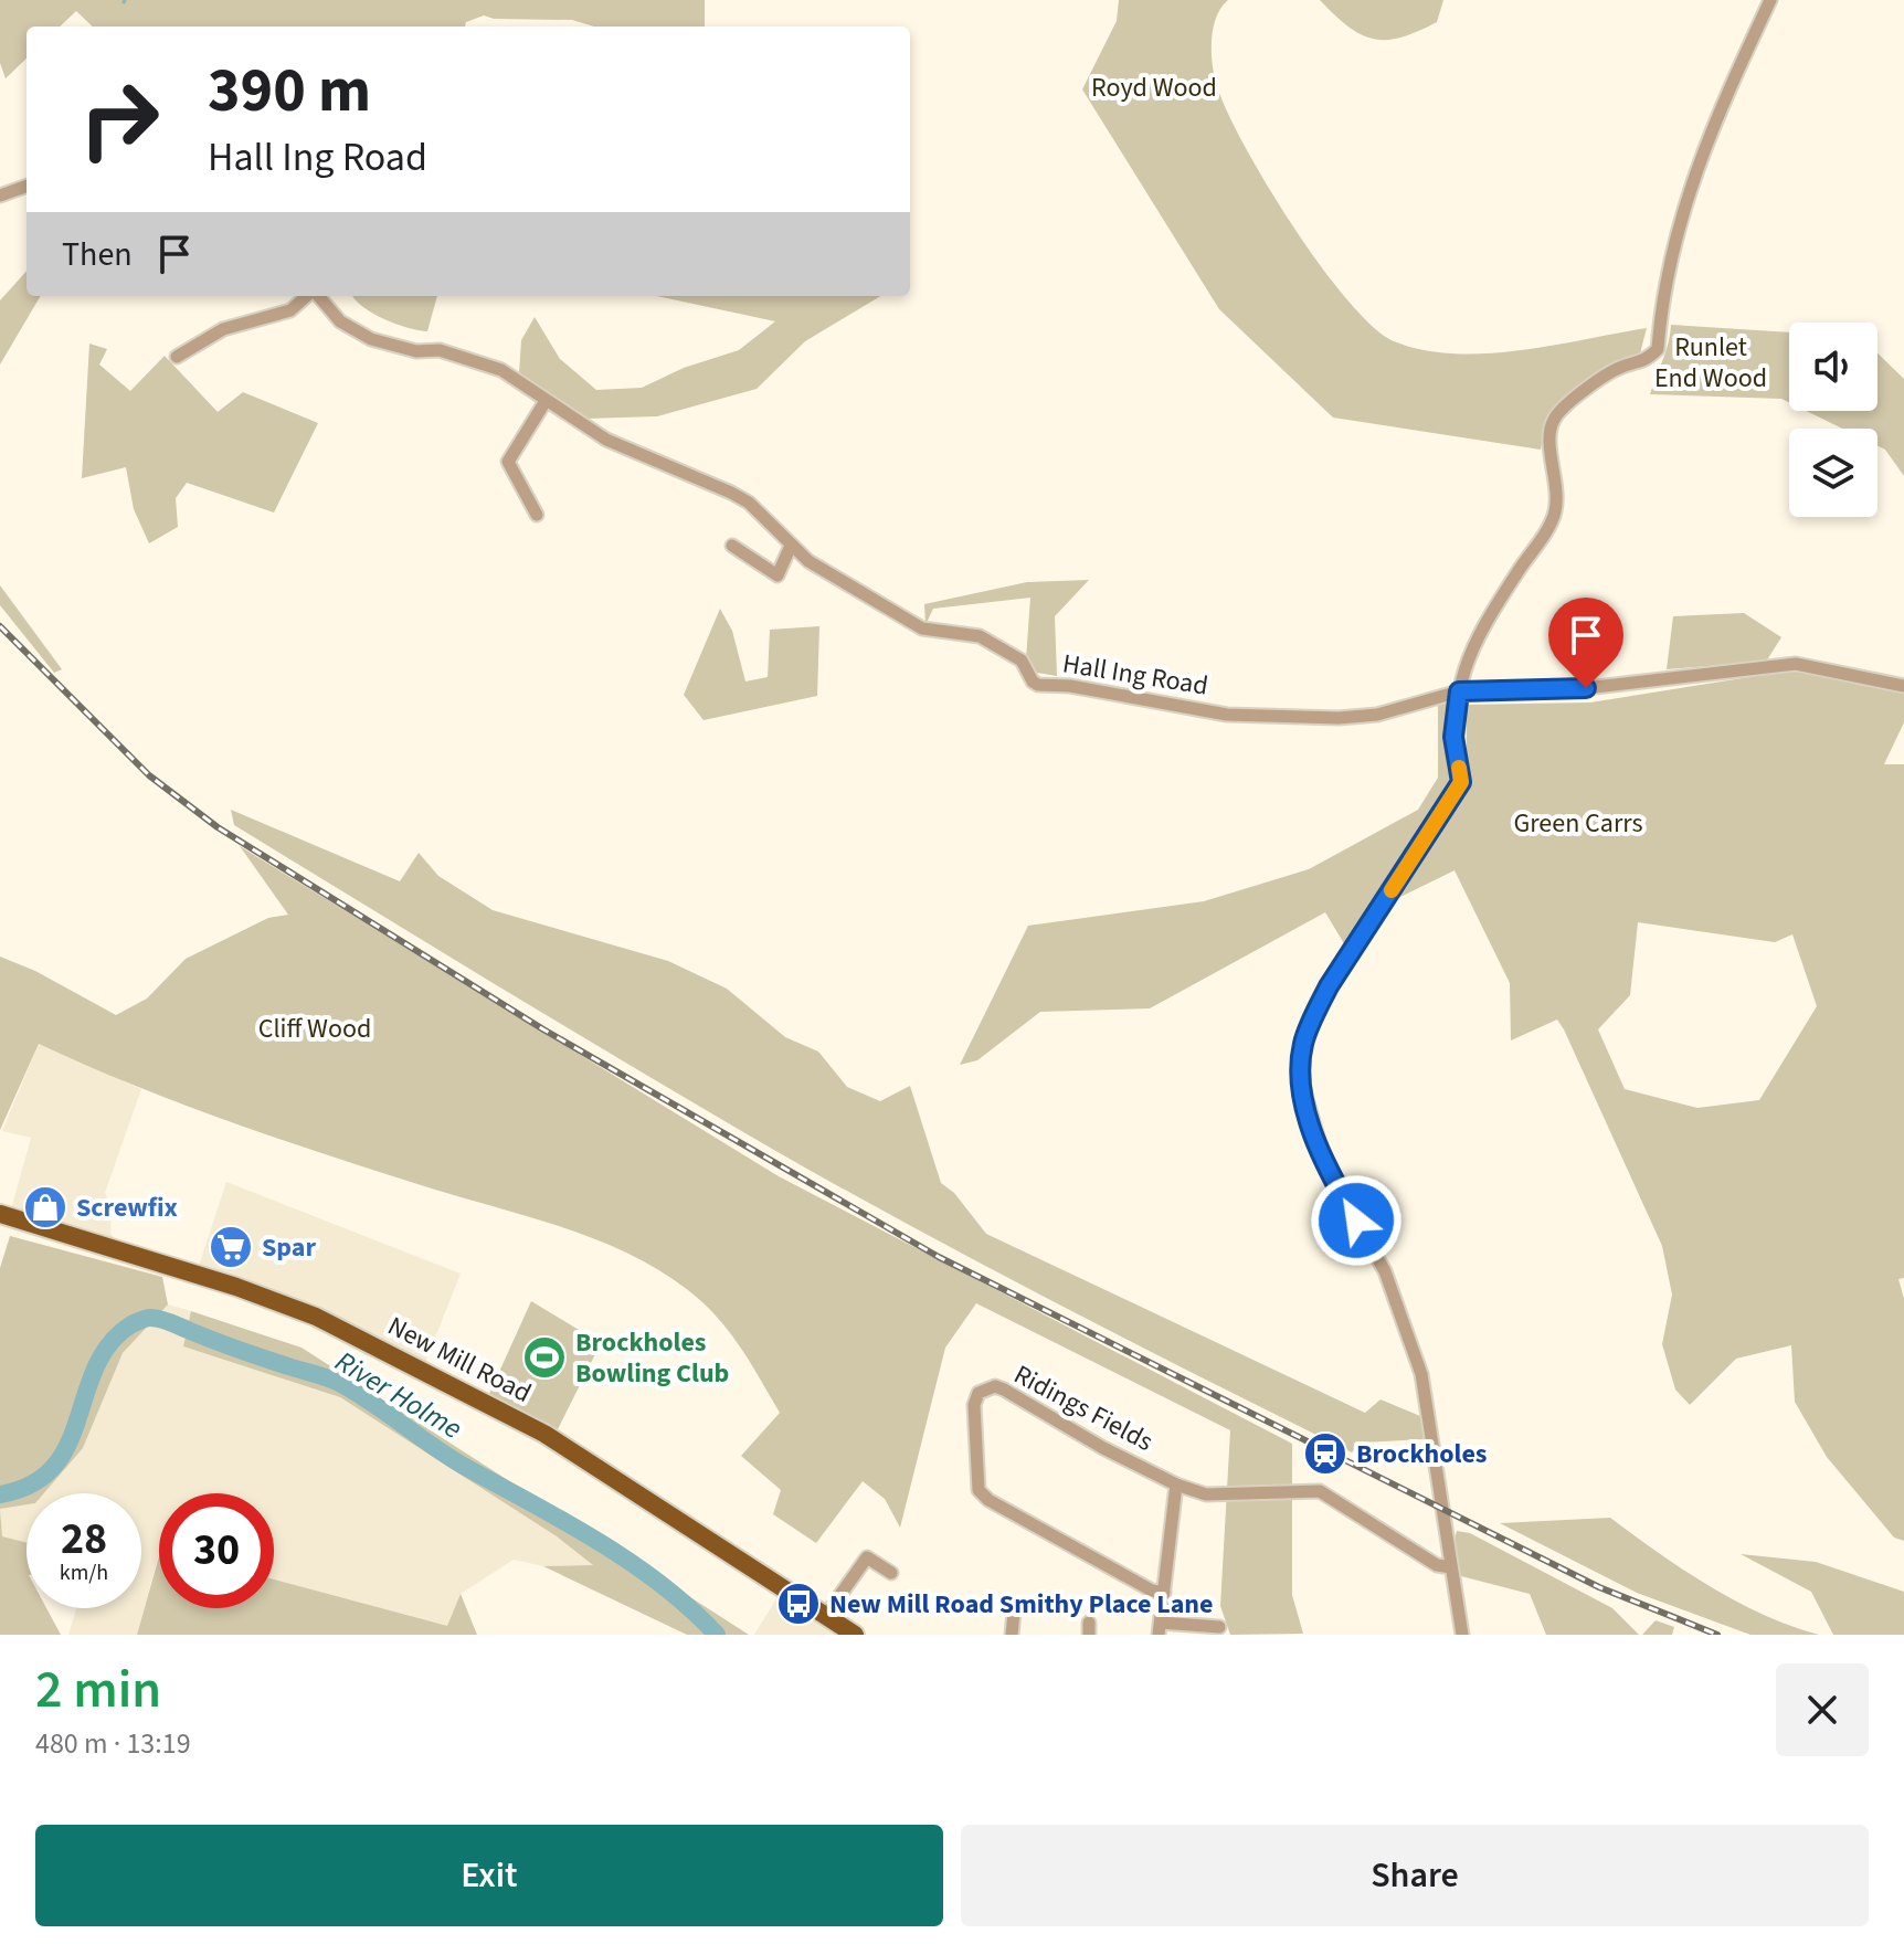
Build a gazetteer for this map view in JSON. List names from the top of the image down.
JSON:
{
  "streets": {
    "main road": ["New Mill Road"],
    "street": ["Hall Ing Road", "Ridings Fields"]
  },
  "water": ["River Holme"],
  "parks": [
    "Royd Wood",
    "Runlet End Wood",
    "Green Carrs",
    "Cliff Wood"
  ],
  "places": {
    "shop": ["Screwfix"],
    "supermarket": ["Spar"],
    "sports": ["Brockholes Bowling Club"],
    "station": ["Brockholes"],
    "bus stop": ["New Mill Road Smithy Place Lane"]
  },
  "page": {
    "turn": ["390 m", "Hall Ing Road"],
    "then": "Then",
    "speed": "28 km/h",
    "limit": "30",
    "heading": ["2 min", "480 m · 13:19"],
    "buttons": ["Exit", "Share"]
  }
}
